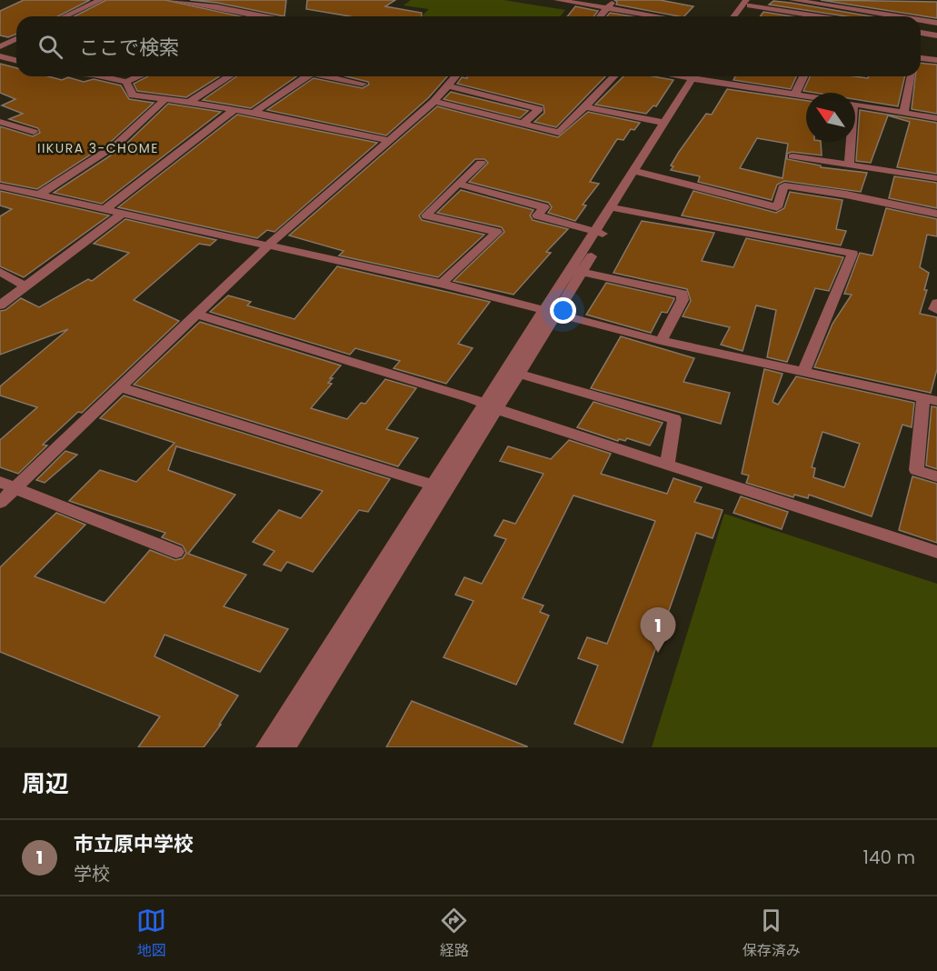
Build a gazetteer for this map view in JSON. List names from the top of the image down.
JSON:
{
  "districts": ["IIKURA 3-CHOME"],
  "north": "top left",
  "page": {
    "search": "ここで検索",
    "pins": "1",
    "heading": "周辺",
    "list": [
      {
        "mark": "1",
        "name": "市立原中学校",
        "note": "学校",
        "value": "140 m"
      }
    ],
    "nav": ["地図", "経路", "保存済み"]
  }
}
